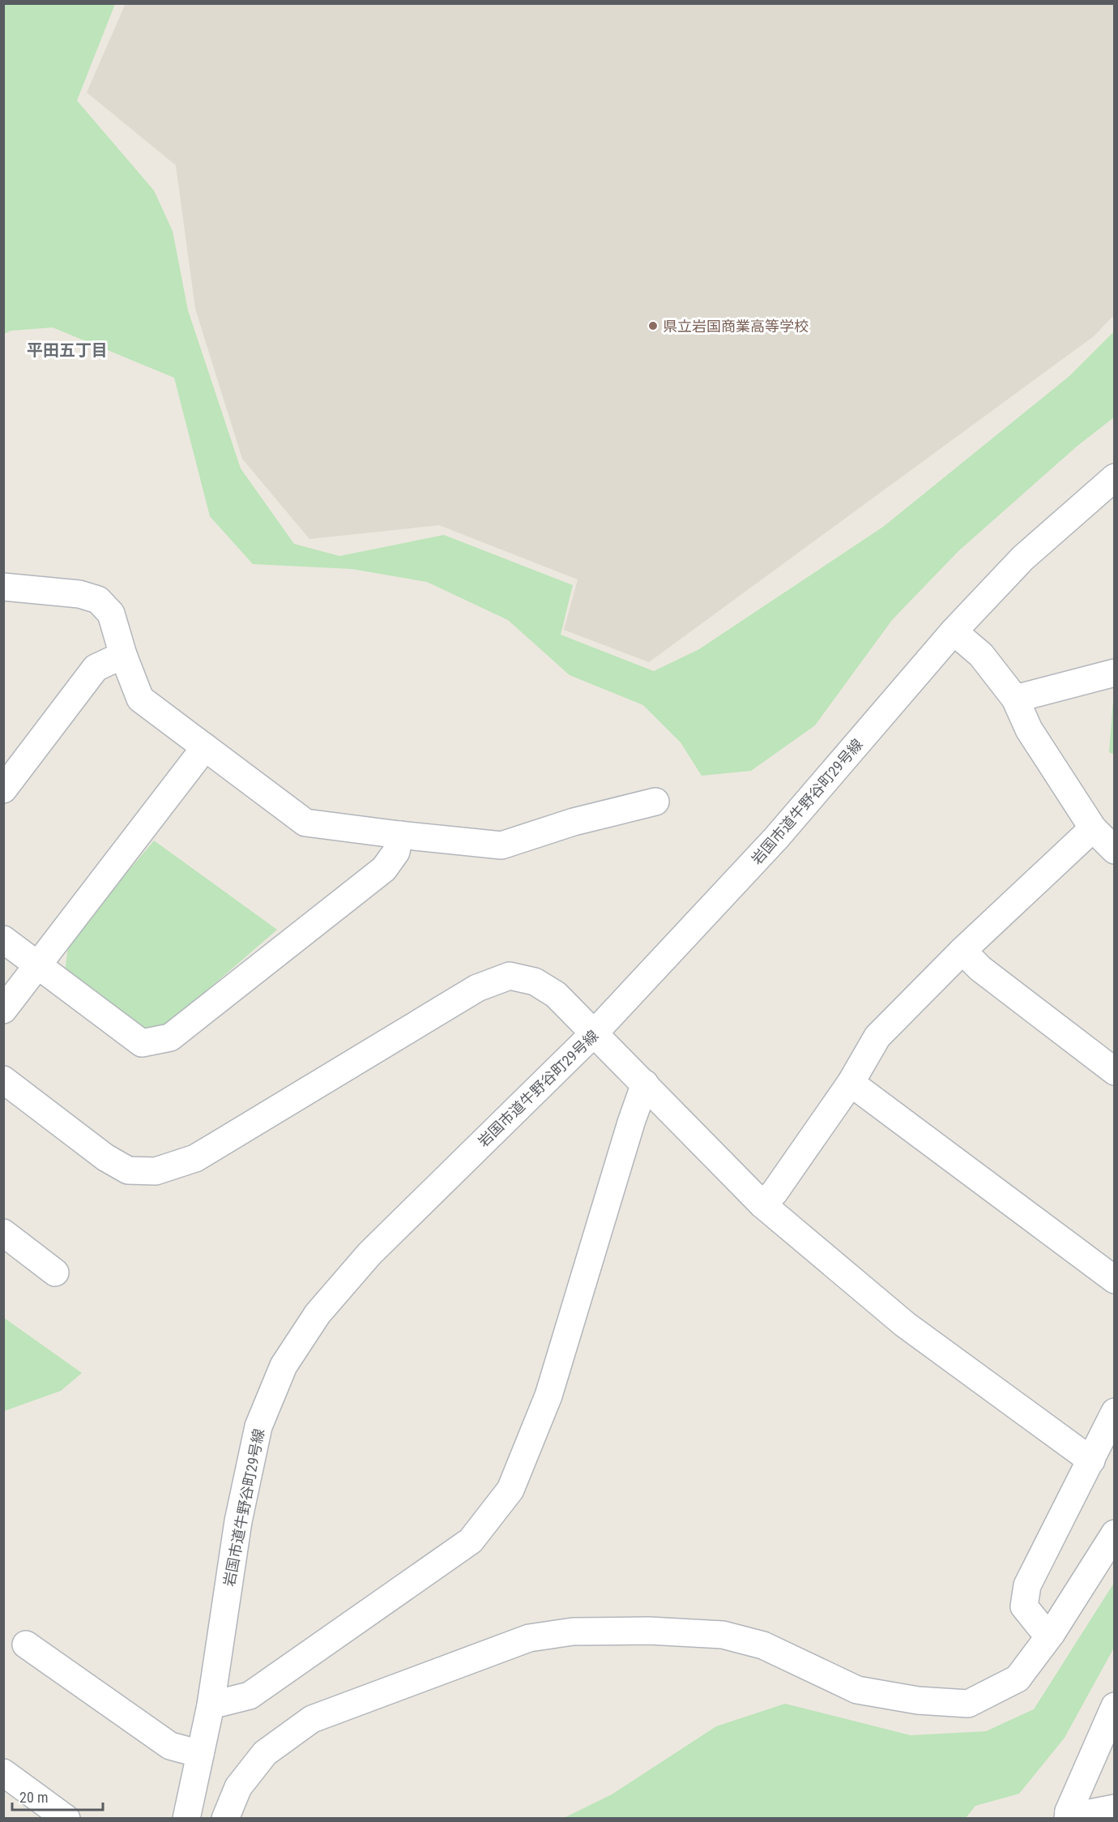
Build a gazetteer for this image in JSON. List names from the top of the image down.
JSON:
{
  "streets": {
    "street": ["岩国市道牛野谷町29号線"]
  },
  "districts": ["平田五丁目"],
  "places": ["県立岩国商業高等学校"],
  "scale_bar": "20 m"
}
